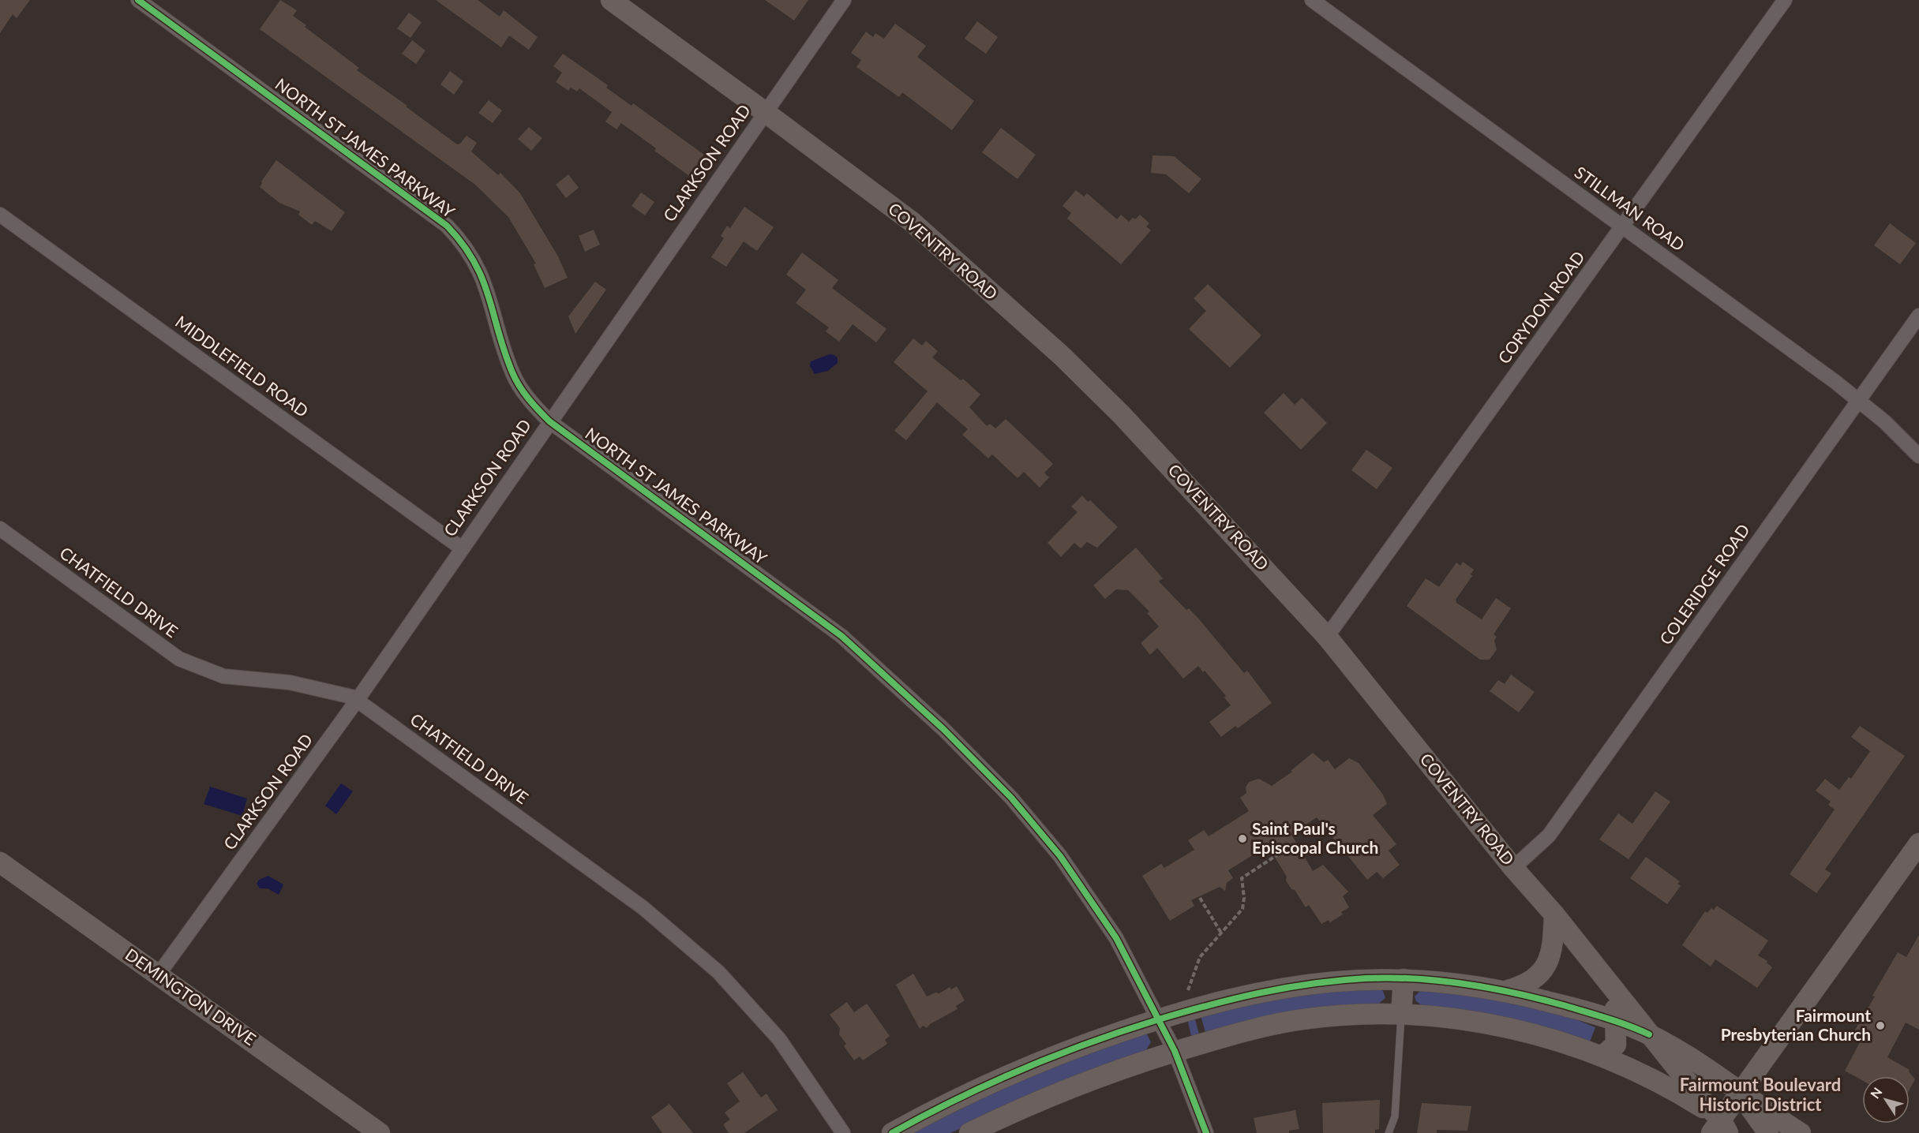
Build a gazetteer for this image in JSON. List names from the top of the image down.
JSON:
{
  "streets": {
    "street": [
      "NORTH ST JAMES PARKWAY",
      "CLARKSON ROAD",
      "STILLMAN ROAD",
      "COVENTRY ROAD",
      "CORYDON ROAD",
      "MIDDLEFIELD ROAD",
      "COLERIDGE ROAD",
      "CHATFIELD DRIVE",
      "DEMINGTON DRIVE"
    ]
  },
  "crossings": [
    ["NORTH ST JAMES PARKWAY", "CLARKSON ROAD"],
    ["CLARKSON ROAD", "COVENTRY ROAD"],
    ["CLARKSON ROAD", "MIDDLEFIELD ROAD"],
    ["CLARKSON ROAD", "CHATFIELD DRIVE"],
    ["CLARKSON ROAD", "DEMINGTON DRIVE"],
    ["STILLMAN ROAD", "CORYDON ROAD"],
    ["STILLMAN ROAD", "COLERIDGE ROAD"],
    ["COVENTRY ROAD", "CORYDON ROAD"],
    ["COVENTRY ROAD", "COLERIDGE ROAD"]
  ],
  "districts": ["Fairmount Boulevard Historic District"],
  "places": ["Saint Paul's Episcopal Church", "Fairmount Presbyterian Church"],
  "north": "top left"
}
